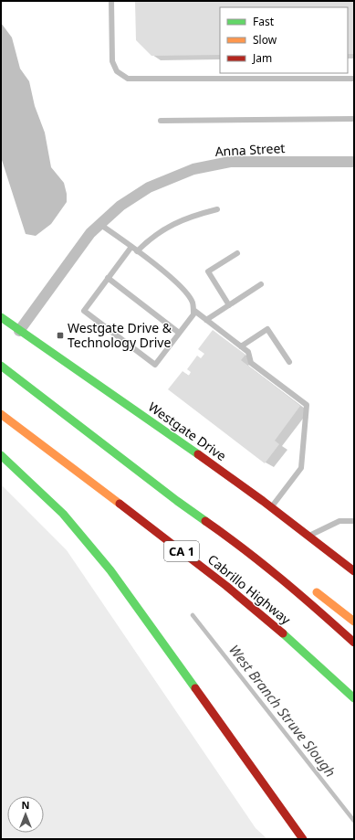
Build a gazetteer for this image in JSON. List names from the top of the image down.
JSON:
{
  "streets": {
    "main road": ["Westgate Drive", "CA 1", "Cabrillo Highway"],
    "street": ["Anna Street"]
  },
  "crossings": [
    ["Anna Street", "Westgate Drive"]
  ],
  "water": ["West Branch Struve Slough"],
  "places": {
    "transit": ["Westgate Drive & Technology Drive"]
  },
  "legend": ["Fast", "Slow", "Jam"],
  "north": "top"
}
